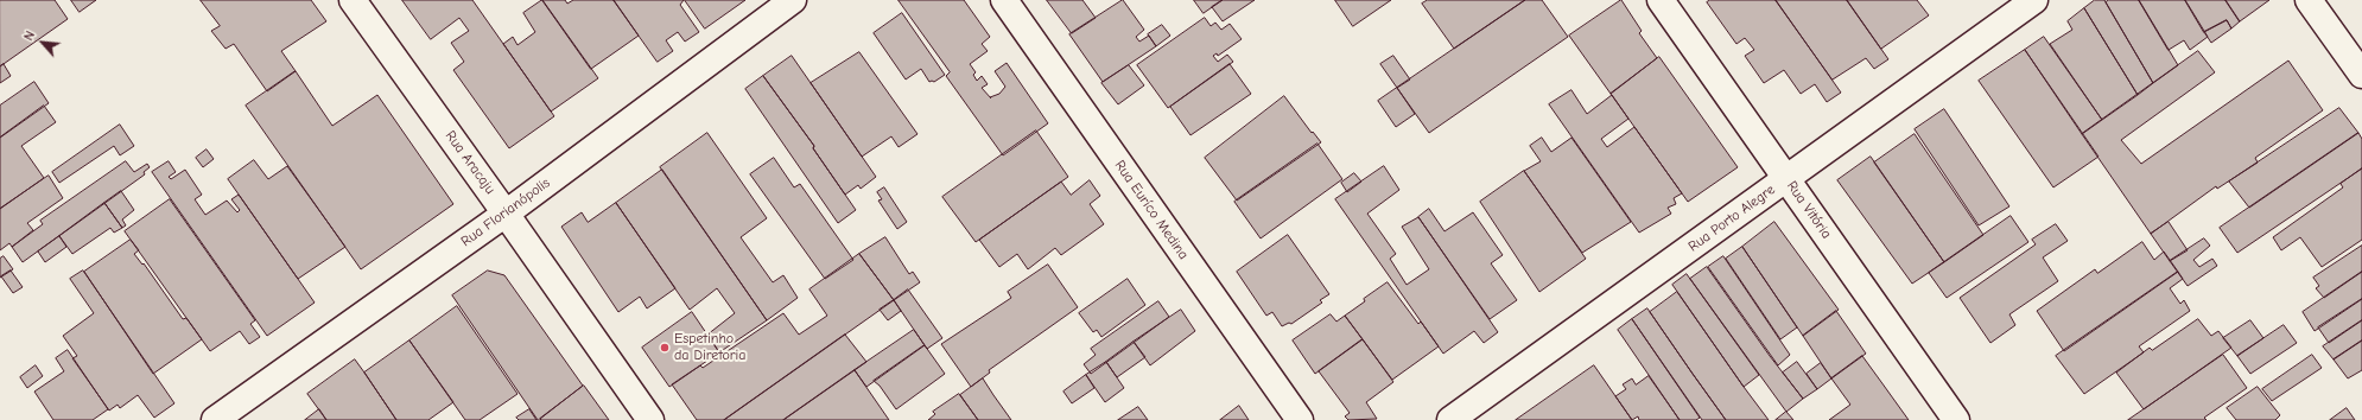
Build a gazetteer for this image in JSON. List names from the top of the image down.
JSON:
{
  "streets": {
    "street": [
      "Rua Aracaju",
      "Rua Euríco Medina",
      "Rua Vitória",
      "Rua Florianópolis",
      "Rua Porto Alegre"
    ]
  },
  "crossings": [
    ["Rua Aracaju", "Rua Florianópolis"],
    ["Rua Vitória", "Rua Porto Alegre"]
  ],
  "places": ["Espetinho da Diretoria"],
  "north": "top left"
}
